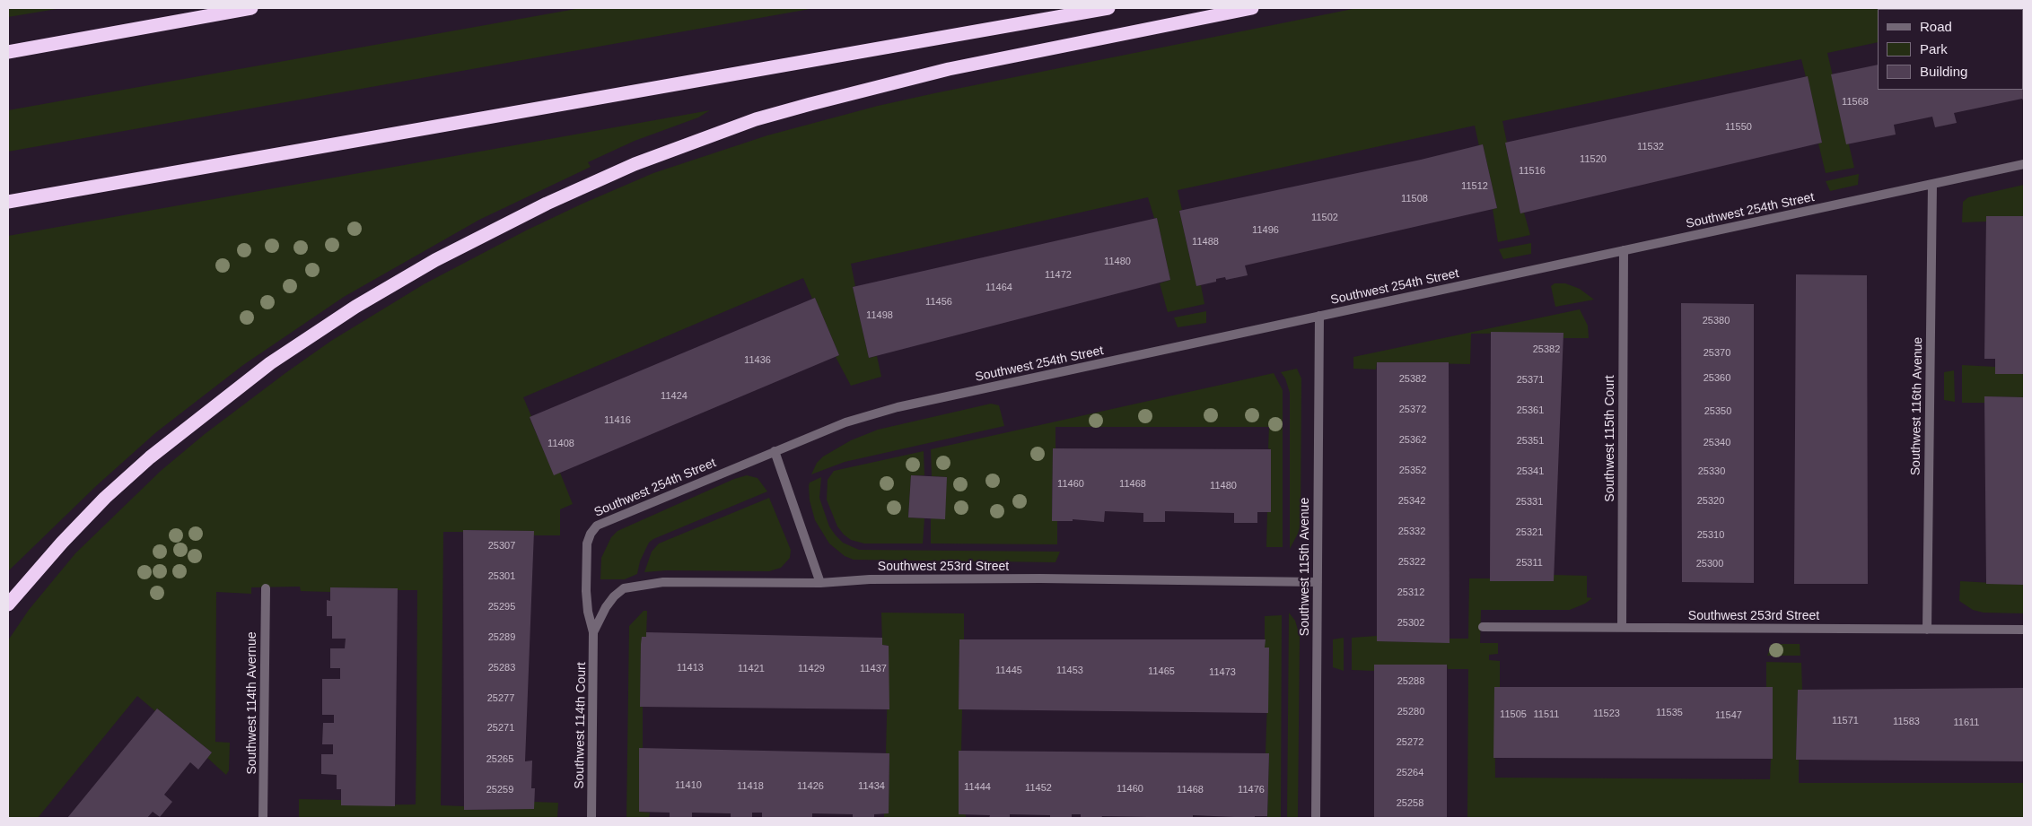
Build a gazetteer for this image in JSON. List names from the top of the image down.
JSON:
{
  "streets": {
    "street": [
      "Southwest 254th Street",
      "Southwest 116th Avenue",
      "Southwest 115th Court",
      "Southwest 253rd Street",
      "Southwest 115th Avenue",
      "Southwest 114th Avernue",
      "Southwest 114th Court"
    ]
  },
  "crossings": [
    ["Southwest 254th Street", "Southwest 116th Avenue"],
    ["Southwest 254th Street", "Southwest 115th Court"],
    ["Southwest 254th Street", "Southwest 253rd Street"],
    ["Southwest 254th Street", "Southwest 115th Avenue"],
    ["Southwest 254th Street", "Southwest 114th Court"],
    ["Southwest 116th Avenue", "Southwest 253rd Street"],
    ["Southwest 115th Court", "Southwest 253rd Street"],
    ["Southwest 253rd Street", "Southwest 115th Avenue"],
    ["Southwest 253rd Street", "Southwest 114th Court"]
  ],
  "house_numbers": [
    "11568",
    "11550",
    "11532",
    "11520",
    "11516",
    "11512",
    "11508",
    "11502",
    "11496",
    "11488",
    "11480",
    "11472",
    "11464",
    "11456",
    "11498",
    "25380",
    "25382",
    "25370",
    "11436",
    "25360",
    "25382",
    "25371",
    "11424",
    "25372",
    "25361",
    "25350",
    "11416",
    "25362",
    "25351",
    "25340",
    "11408",
    "25352",
    "25341",
    "25330",
    "11460",
    "11468",
    "11480",
    "25342",
    "25320",
    "25331",
    "25332",
    "25321",
    "25310",
    "25307",
    "25322",
    "25311",
    "25300",
    "25301",
    "25312",
    "25295",
    "25302",
    "25289",
    "25283",
    "11413",
    "11421",
    "11429",
    "11437",
    "11445",
    "11453",
    "11465",
    "11473",
    "25288",
    "25277",
    "25280",
    "11535",
    "11523",
    "11505",
    "11511",
    "11547",
    "11571",
    "11583",
    "11611",
    "25271",
    "25272",
    "25265",
    "25264",
    "11410",
    "11418",
    "11426",
    "11434",
    "11444",
    "11452",
    "11460",
    "25259",
    "11468",
    "11476",
    "25258"
  ],
  "legend": ["Road", "Park", "Building"]
}
